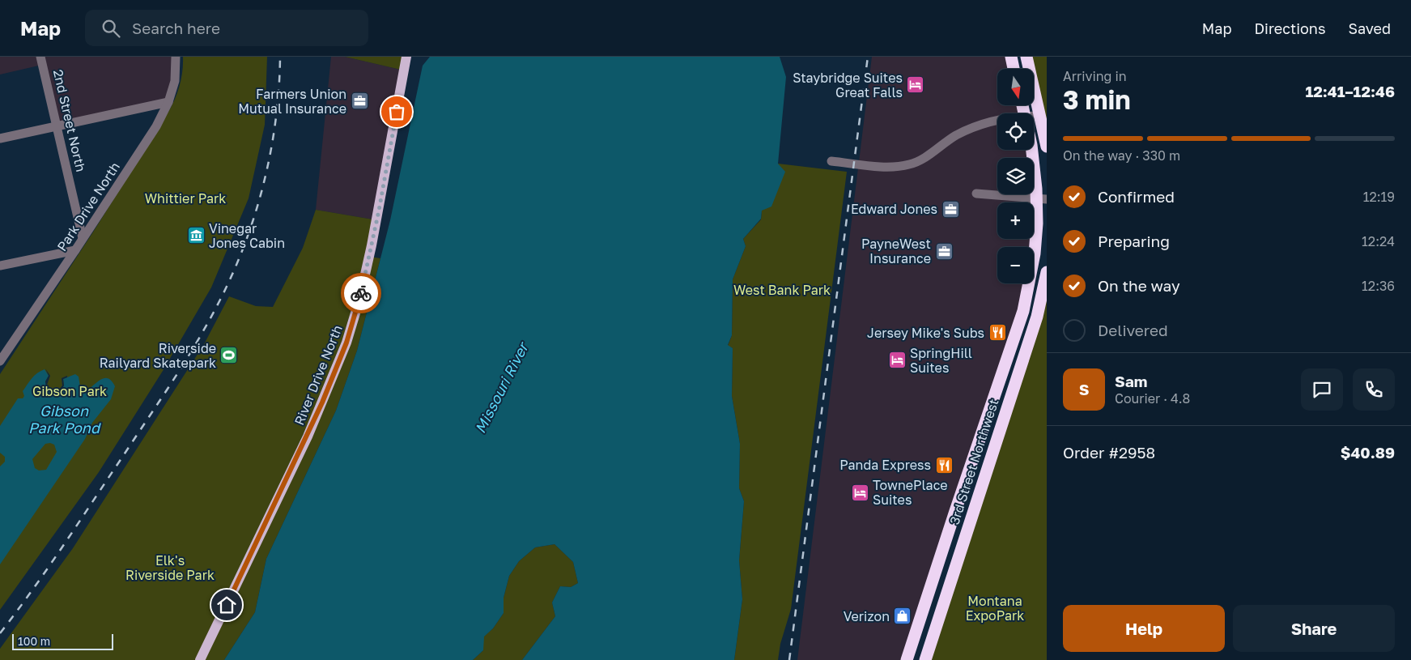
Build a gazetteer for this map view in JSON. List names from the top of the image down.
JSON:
{
  "streets": {
    "highway": ["3rd Street Northwest"],
    "main road": ["River Drive North"],
    "street": ["2nd Street North", "Park Drive North"]
  },
  "crossings": [
    ["2nd Street North", "Park Drive North"]
  ],
  "water": ["Missouri River", "Gibson Park Pond"],
  "parks": [
    "Whittier Park",
    "West Bank Park",
    "Gibson Park",
    "Elk's Riverside Park",
    "Montana ExpoPark"
  ],
  "places": {
    "hotel": ["Staybridge Suites Great Falls", "SpringHill Suites", "TownePlace Suites"],
    "office": ["Farmers Union Mutual Insurance", "Edward Jones", "PayneWest Insurance"],
    "museum": ["Vinegar Jones Cabin"],
    "restaurant": ["Jersey Mike's Subs", "Panda Express"],
    "sports": ["Riverside Railyard Skatepark"],
    "shop": ["Verizon"]
  },
  "scale_bar": "100 m",
  "north": "bottom",
  "page": {
    "header": "Map",
    "search": "Search here",
    "nav": ["Map", "Directions", "Saved"],
    "heading": ["3 min", "Arriving in", "12:41–12:46"],
    "panel": [
      "Sam",
      "Courier · 4.8",
      "Order #2958",
      "$40.89"
    ],
    "map_buttons": ["+", "−"],
    "bar": "On the way · 330 m",
    "list": [
      ["Confirmed", "12:19"],
      ["Preparing", "12:24"],
      ["On the way", "12:36"],
      "Delivered"
    ],
    "round": "S",
    "buttons": ["Help", "Share"],
    "scale": "100 m"
  }
}
